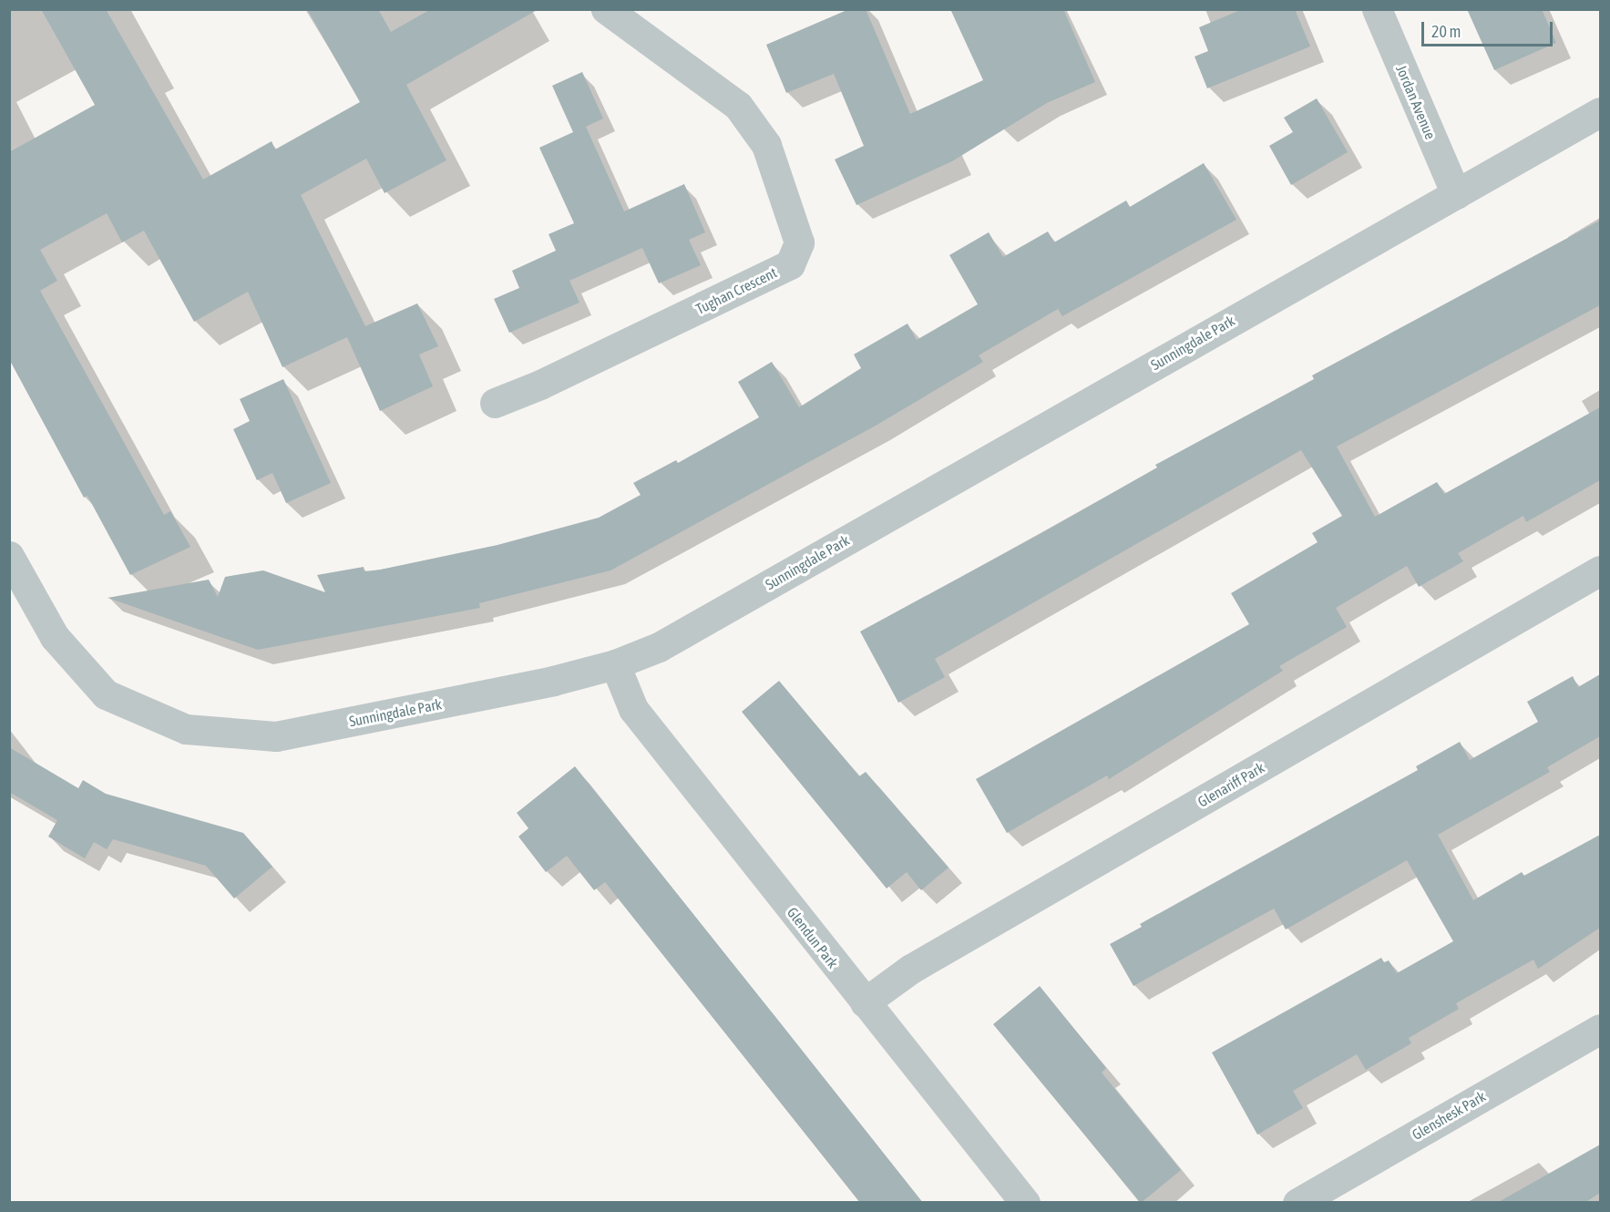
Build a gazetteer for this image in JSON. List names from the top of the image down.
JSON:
{
  "streets": {
    "street": [
      "Jordan Avenue",
      "Tughan Crescent",
      "Sunningdale Park",
      "Glenariff Park",
      "Glendun Park",
      "Glenshesk Park"
    ]
  },
  "crossings": [
    ["Jordan Avenue", "Sunningdale Park"],
    ["Sunningdale Park", "Glendun Park"],
    ["Glenariff Park", "Glendun Park"]
  ],
  "scale_bar": "20 m"
}
